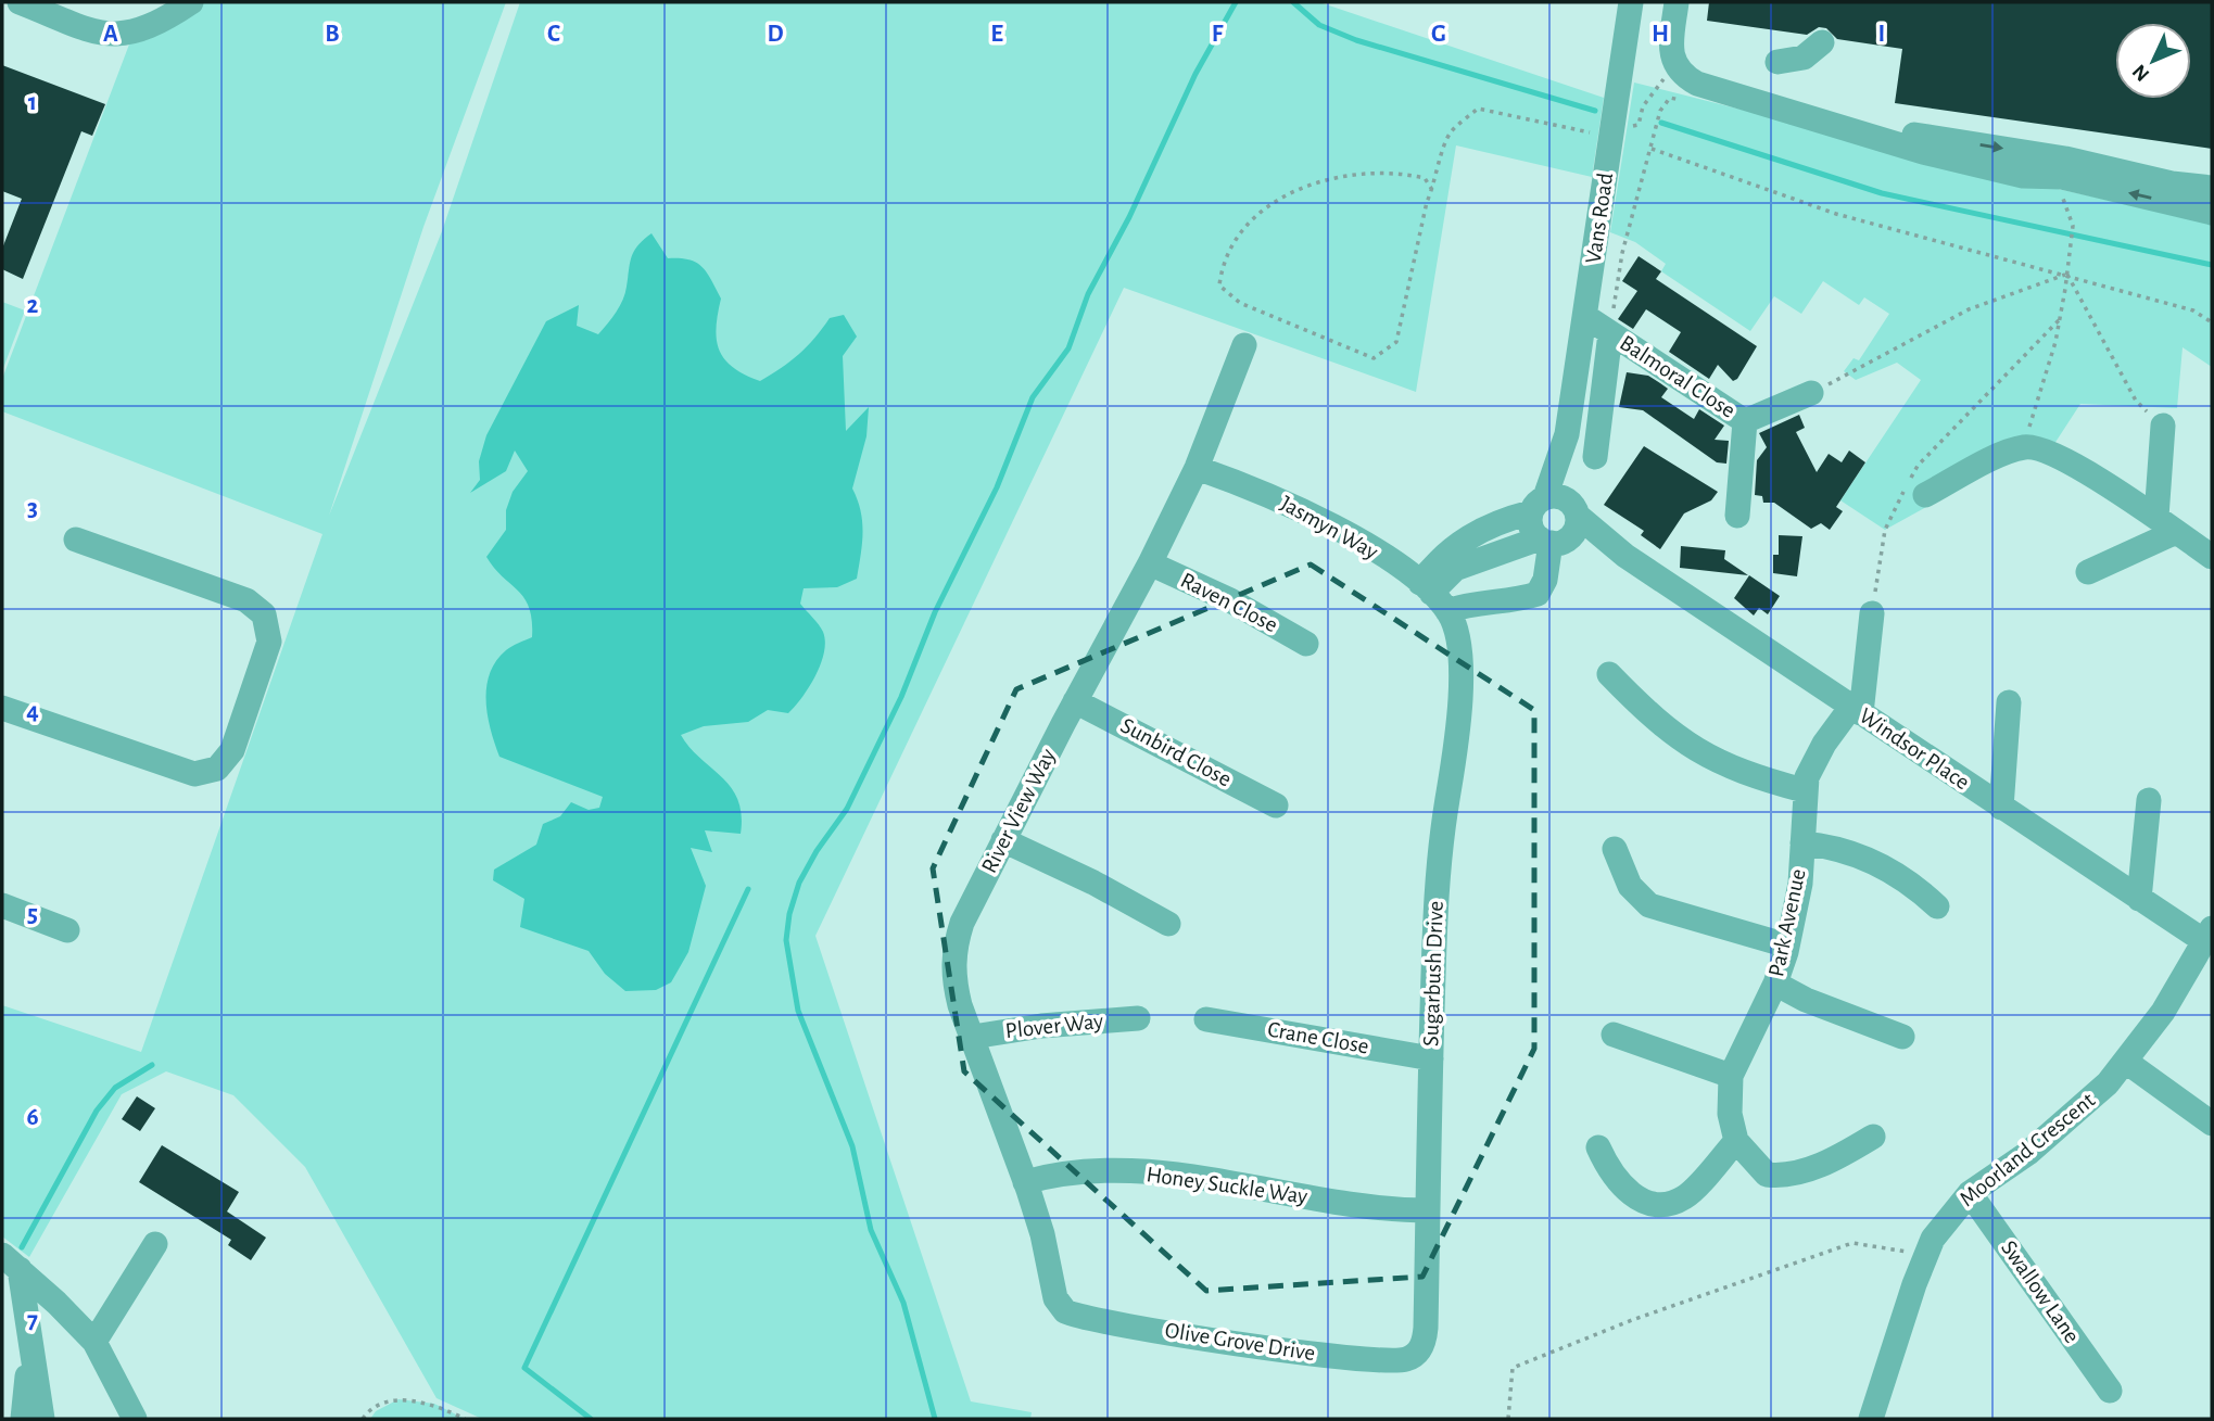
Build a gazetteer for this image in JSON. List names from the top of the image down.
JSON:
{
  "streets": {
    "street": [
      "Vans Road",
      "Balmoral Close",
      "Jasmyn Way",
      "Raven Close",
      "Windsor Place",
      "Sunbird Close",
      "River View Way",
      "Park Avenue",
      "Sugarbush Drive",
      "Plover Way",
      "Crane Close",
      "Moorland Crescent",
      "Honey Suckle Way",
      "Swallow Lane",
      "Olive Grove Drive"
    ]
  },
  "crossings": [
    ["Vans Road", "Balmoral Close"],
    ["Vans Road", "Windsor Place"],
    ["Jasmyn Way", "River View Way"],
    ["Jasmyn Way", "Sugarbush Drive"],
    ["Raven Close", "River View Way"],
    ["Windsor Place", "Park Avenue"],
    ["Windsor Place", "Moorland Crescent"],
    ["Sunbird Close", "River View Way"],
    ["River View Way", "Plover Way"],
    ["River View Way", "Honey Suckle Way"],
    ["River View Way", "Olive Grove Drive"],
    ["Sugarbush Drive", "Crane Close"],
    ["Sugarbush Drive", "Honey Suckle Way"],
    ["Sugarbush Drive", "Olive Grove Drive"],
    ["Moorland Crescent", "Swallow Lane"]
  ],
  "north": "bottom left",
  "grid": {
    "columns": [
      "A",
      "B",
      "C",
      "D",
      "E",
      "F",
      "G",
      "H",
      "I"
    ],
    "rows": [
      "1",
      "2",
      "3",
      "4",
      "5",
      "6",
      "7"
    ]
  }
}
